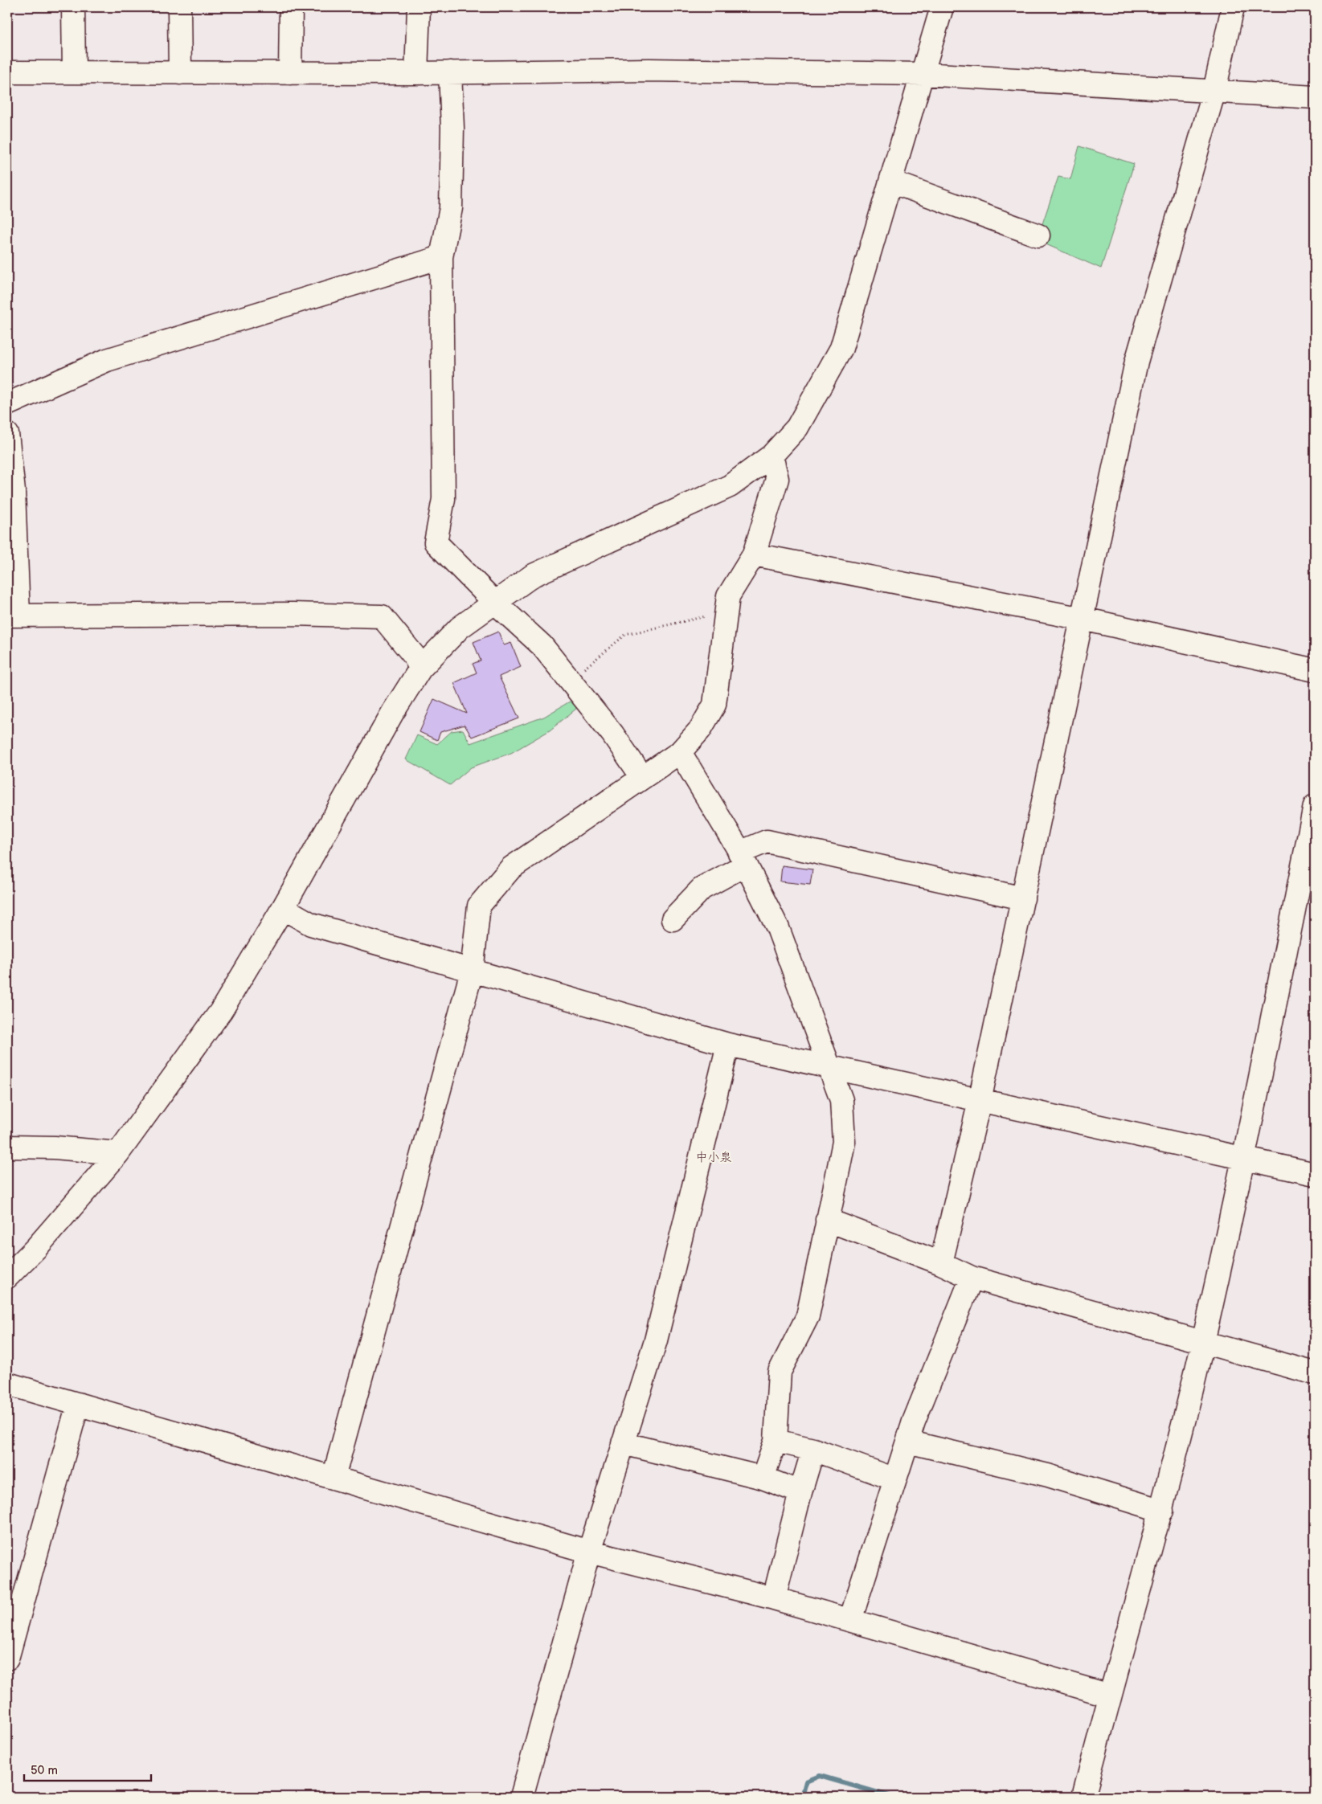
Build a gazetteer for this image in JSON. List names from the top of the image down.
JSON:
{
  "districts": ["中小泉"],
  "scale_bar": "50 m"
}
